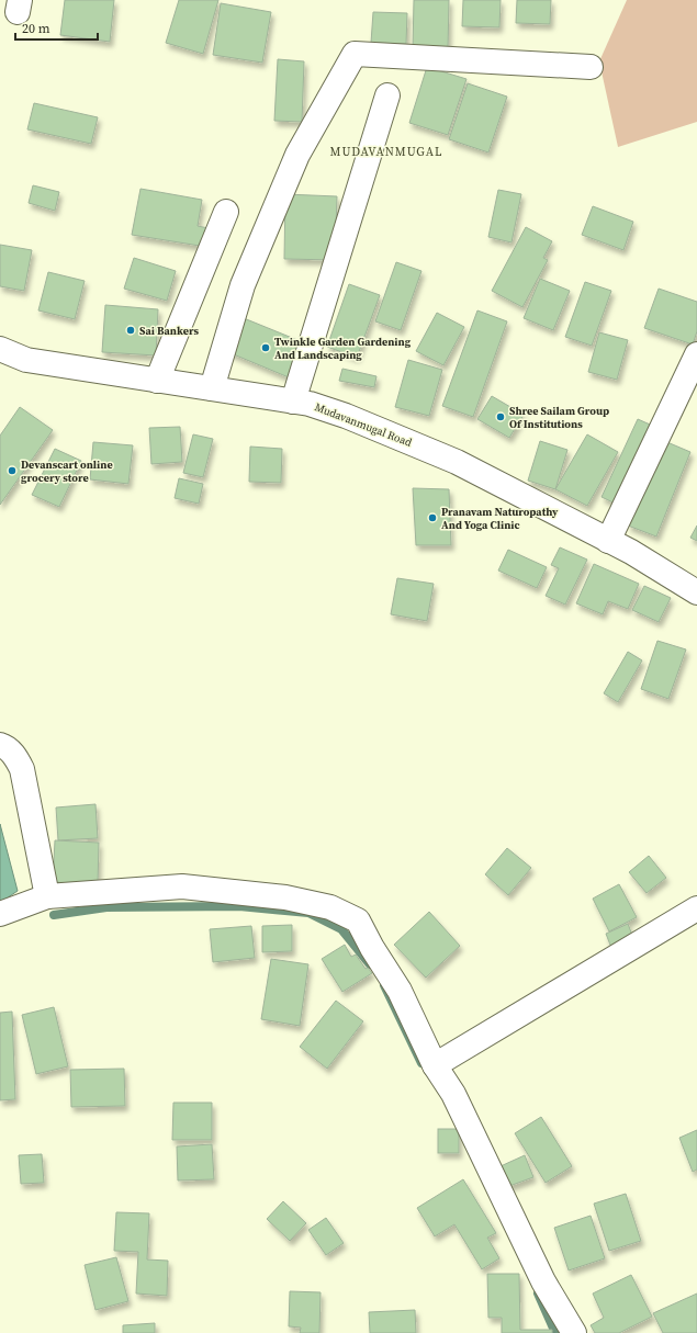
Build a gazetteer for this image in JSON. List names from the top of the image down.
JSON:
{
  "streets": {
    "street": ["Mudavanmugal Road"]
  },
  "districts": ["MUDAVANMUGAL"],
  "places": [
    "Sai Bankers",
    "Twinkle Garden Gardening And Landscaping",
    "Shree Sailam Group Of Institutions",
    "Devanscart online grocery store",
    "Pranavam Naturopathy And Yoga Clinic"
  ],
  "scale_bar": "20 m"
}
